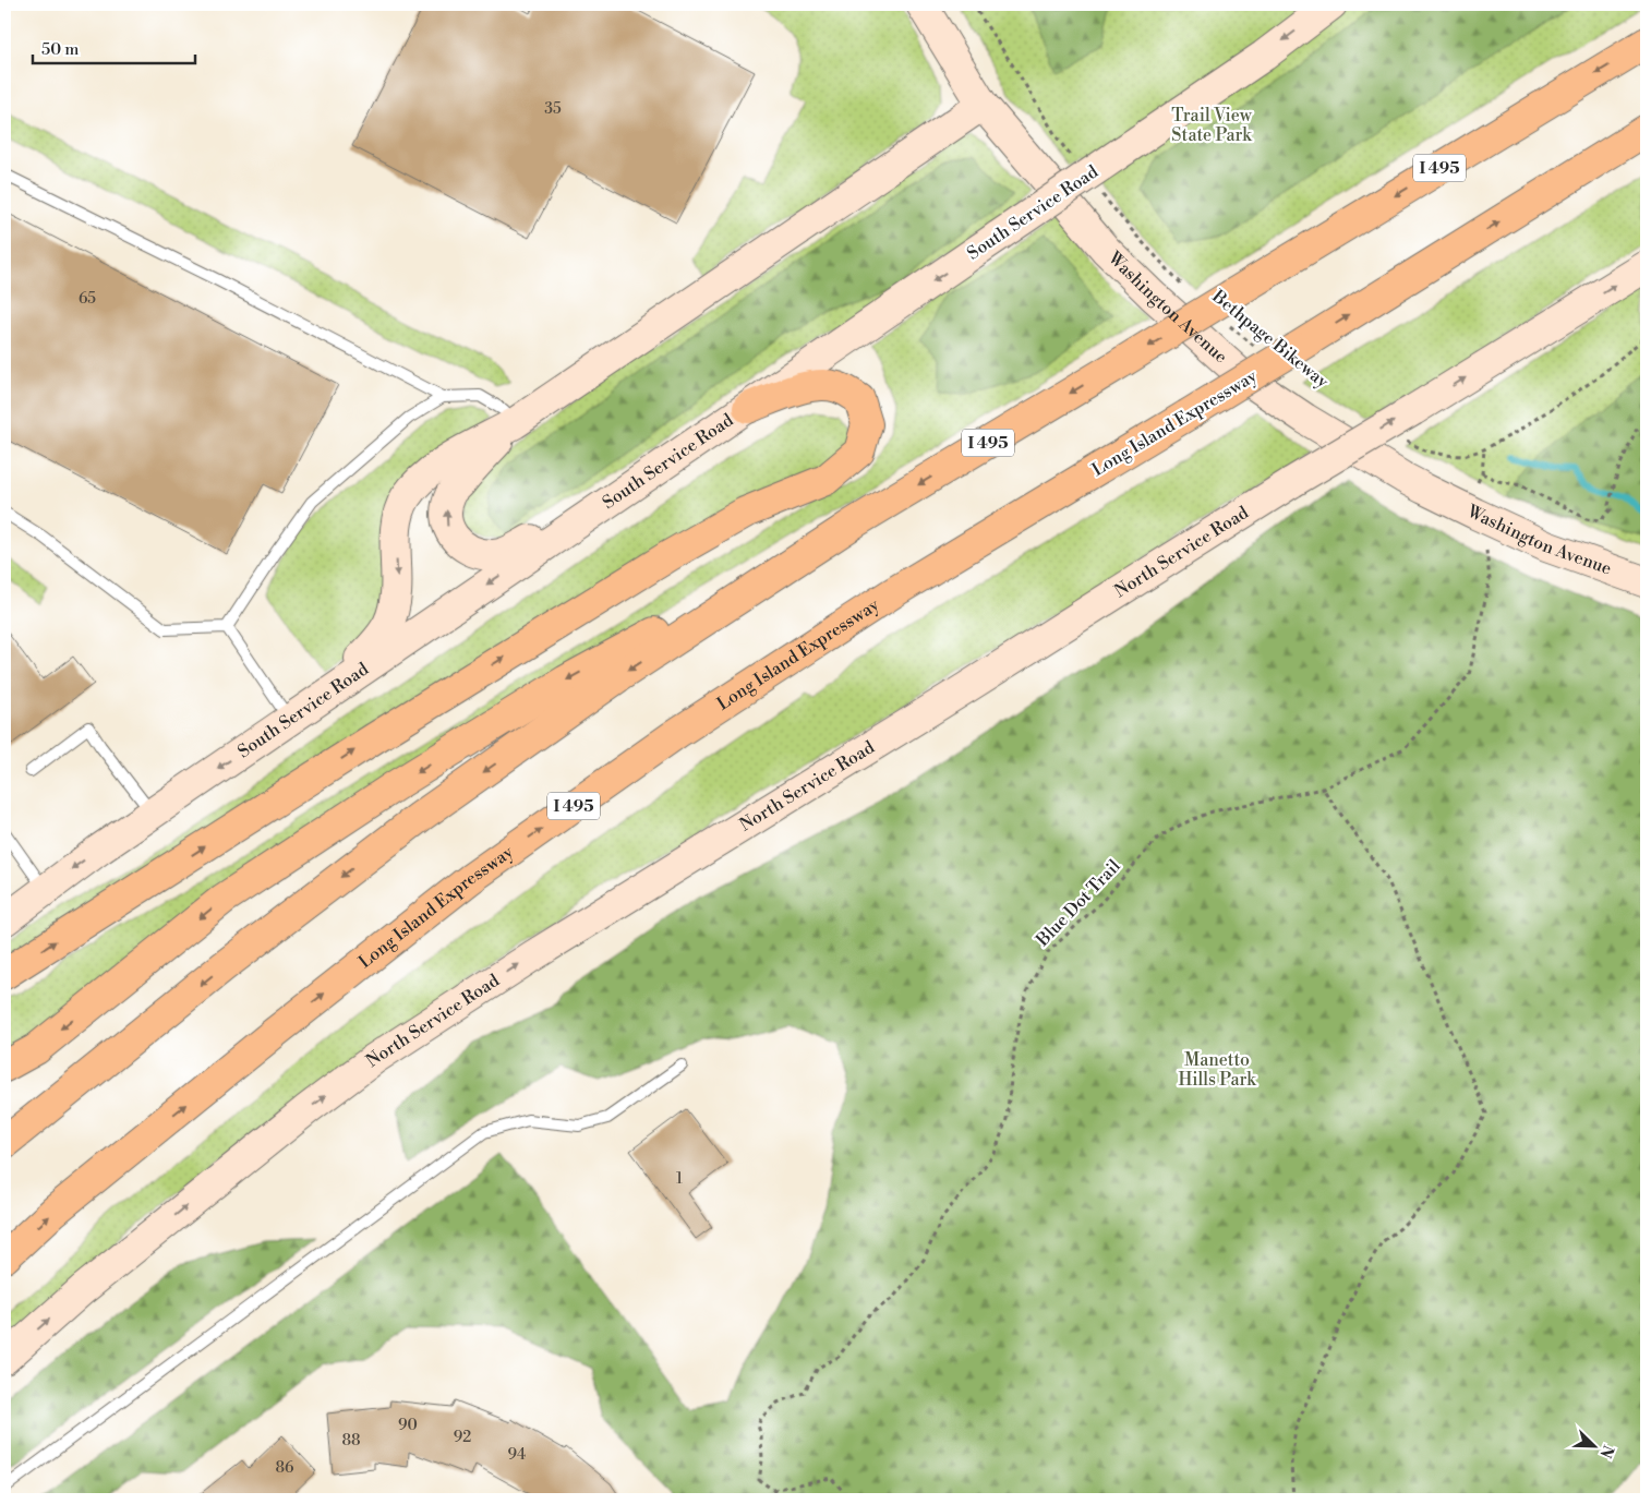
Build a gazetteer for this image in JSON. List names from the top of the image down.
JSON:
{
  "streets": {
    "highway": ["I 495", "Long Island Expressway"],
    "main road": ["South Service Road", "Washington Avenue", "North Service Road"],
    "path": ["Bethpage Bikeway", "Blue Dot Trail"]
  },
  "crossings": [
    ["I 495", "Bethpage Bikeway"]
  ],
  "one_way": ["North Service Road"],
  "parks": ["Trail View State Park", "Manetto Hills Park"],
  "house_numbers": [
    "35",
    "65",
    "1",
    "90",
    "92",
    "88",
    "94",
    "86"
  ],
  "scale_bar": "50 m",
  "north": "bottom right"
}
